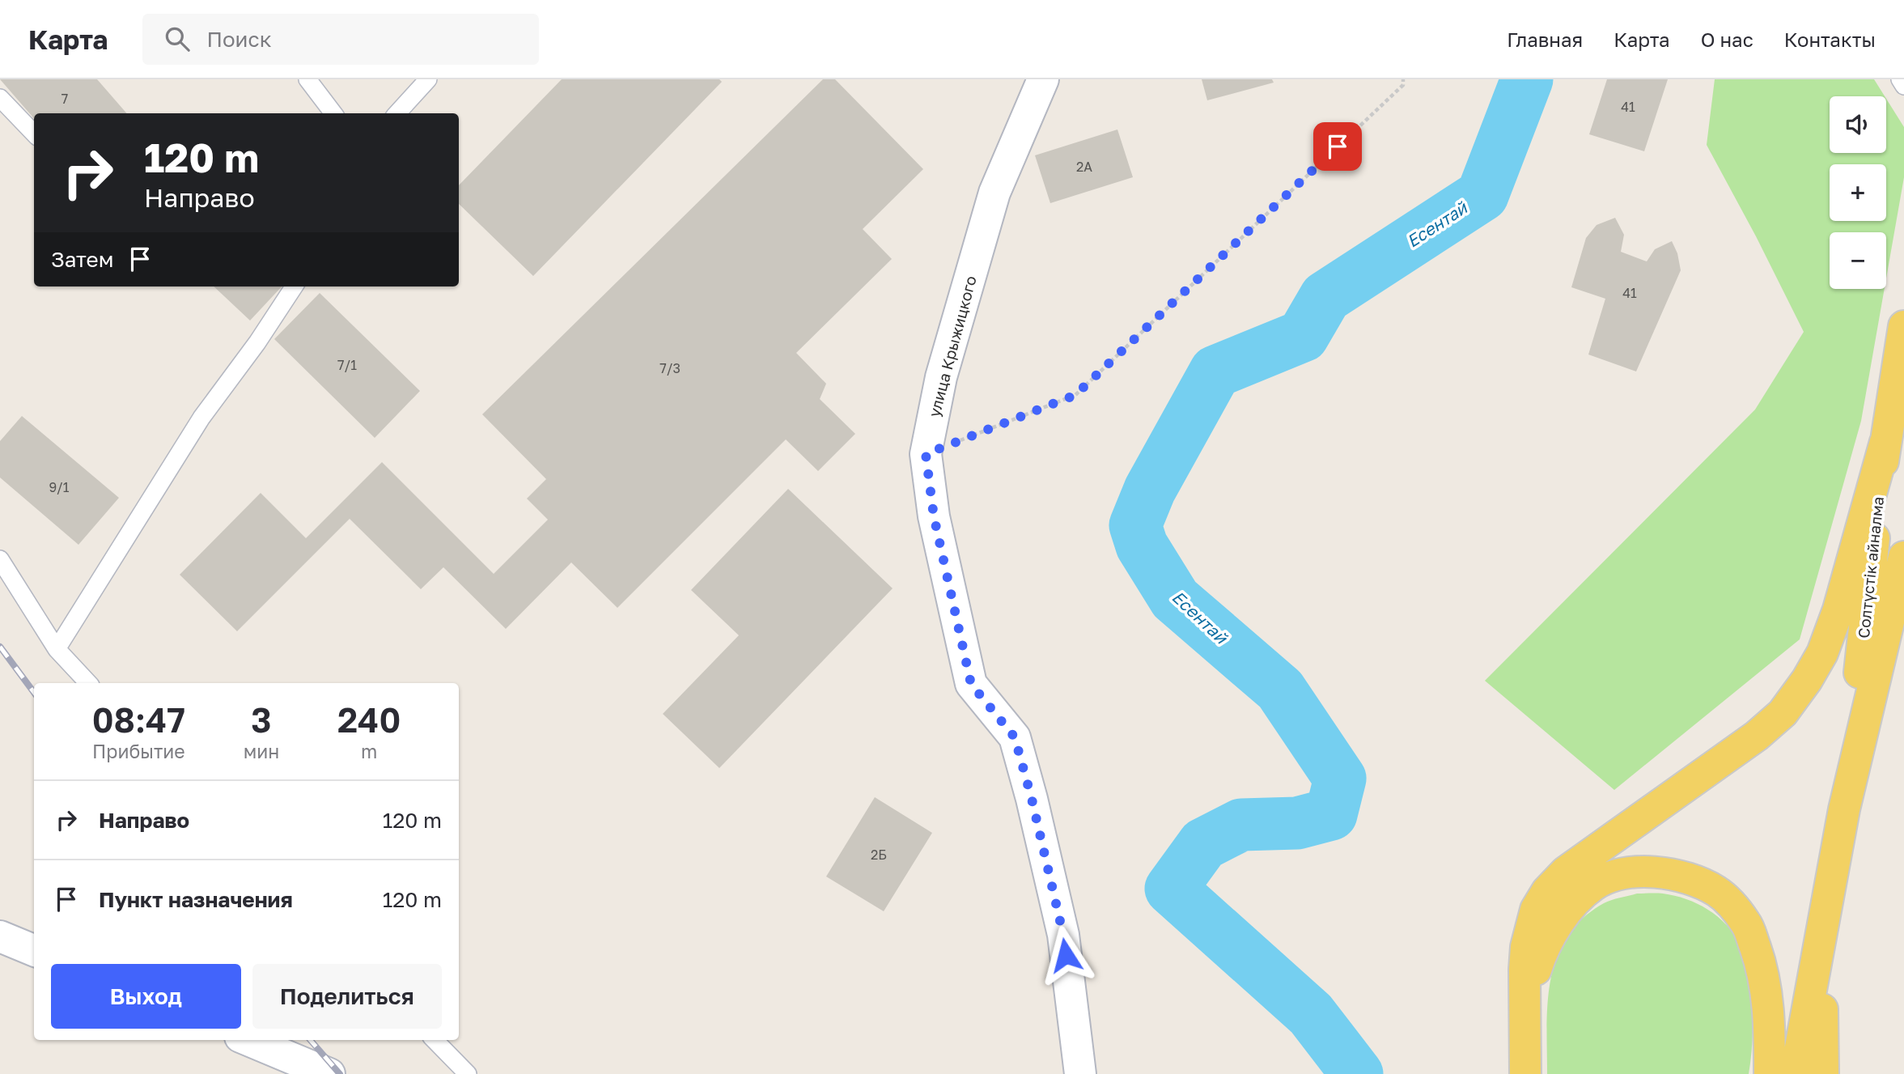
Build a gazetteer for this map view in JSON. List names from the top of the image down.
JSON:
{
  "streets": {
    "main road": ["Солтүстік айналма"],
    "street": ["улица Крыжицкого"]
  },
  "water": ["Есентай"],
  "house_numbers": [
    "7",
    "41",
    "2А",
    "41",
    "7/1",
    "7/3",
    "9/1",
    "2Б"
  ],
  "page": {
    "header": "Карта",
    "search": "Поиск",
    "nav": [
      "Главная",
      "Карта",
      "О нас",
      "Контакты"
    ],
    "map_buttons": ["+", "−"],
    "turn": ["120 m", "Направо"],
    "then": "Затем",
    "eta": [
      "08:47",
      "Прибытие",
      "3",
      "мин",
      "240",
      "m"
    ],
    "list": [
      {
        "name": "Направо",
        "value": "120 m"
      },
      {
        "name": "Пункт назначения",
        "value": "120 m"
      }
    ],
    "buttons": ["Выход", "Поделиться"]
  }
}
